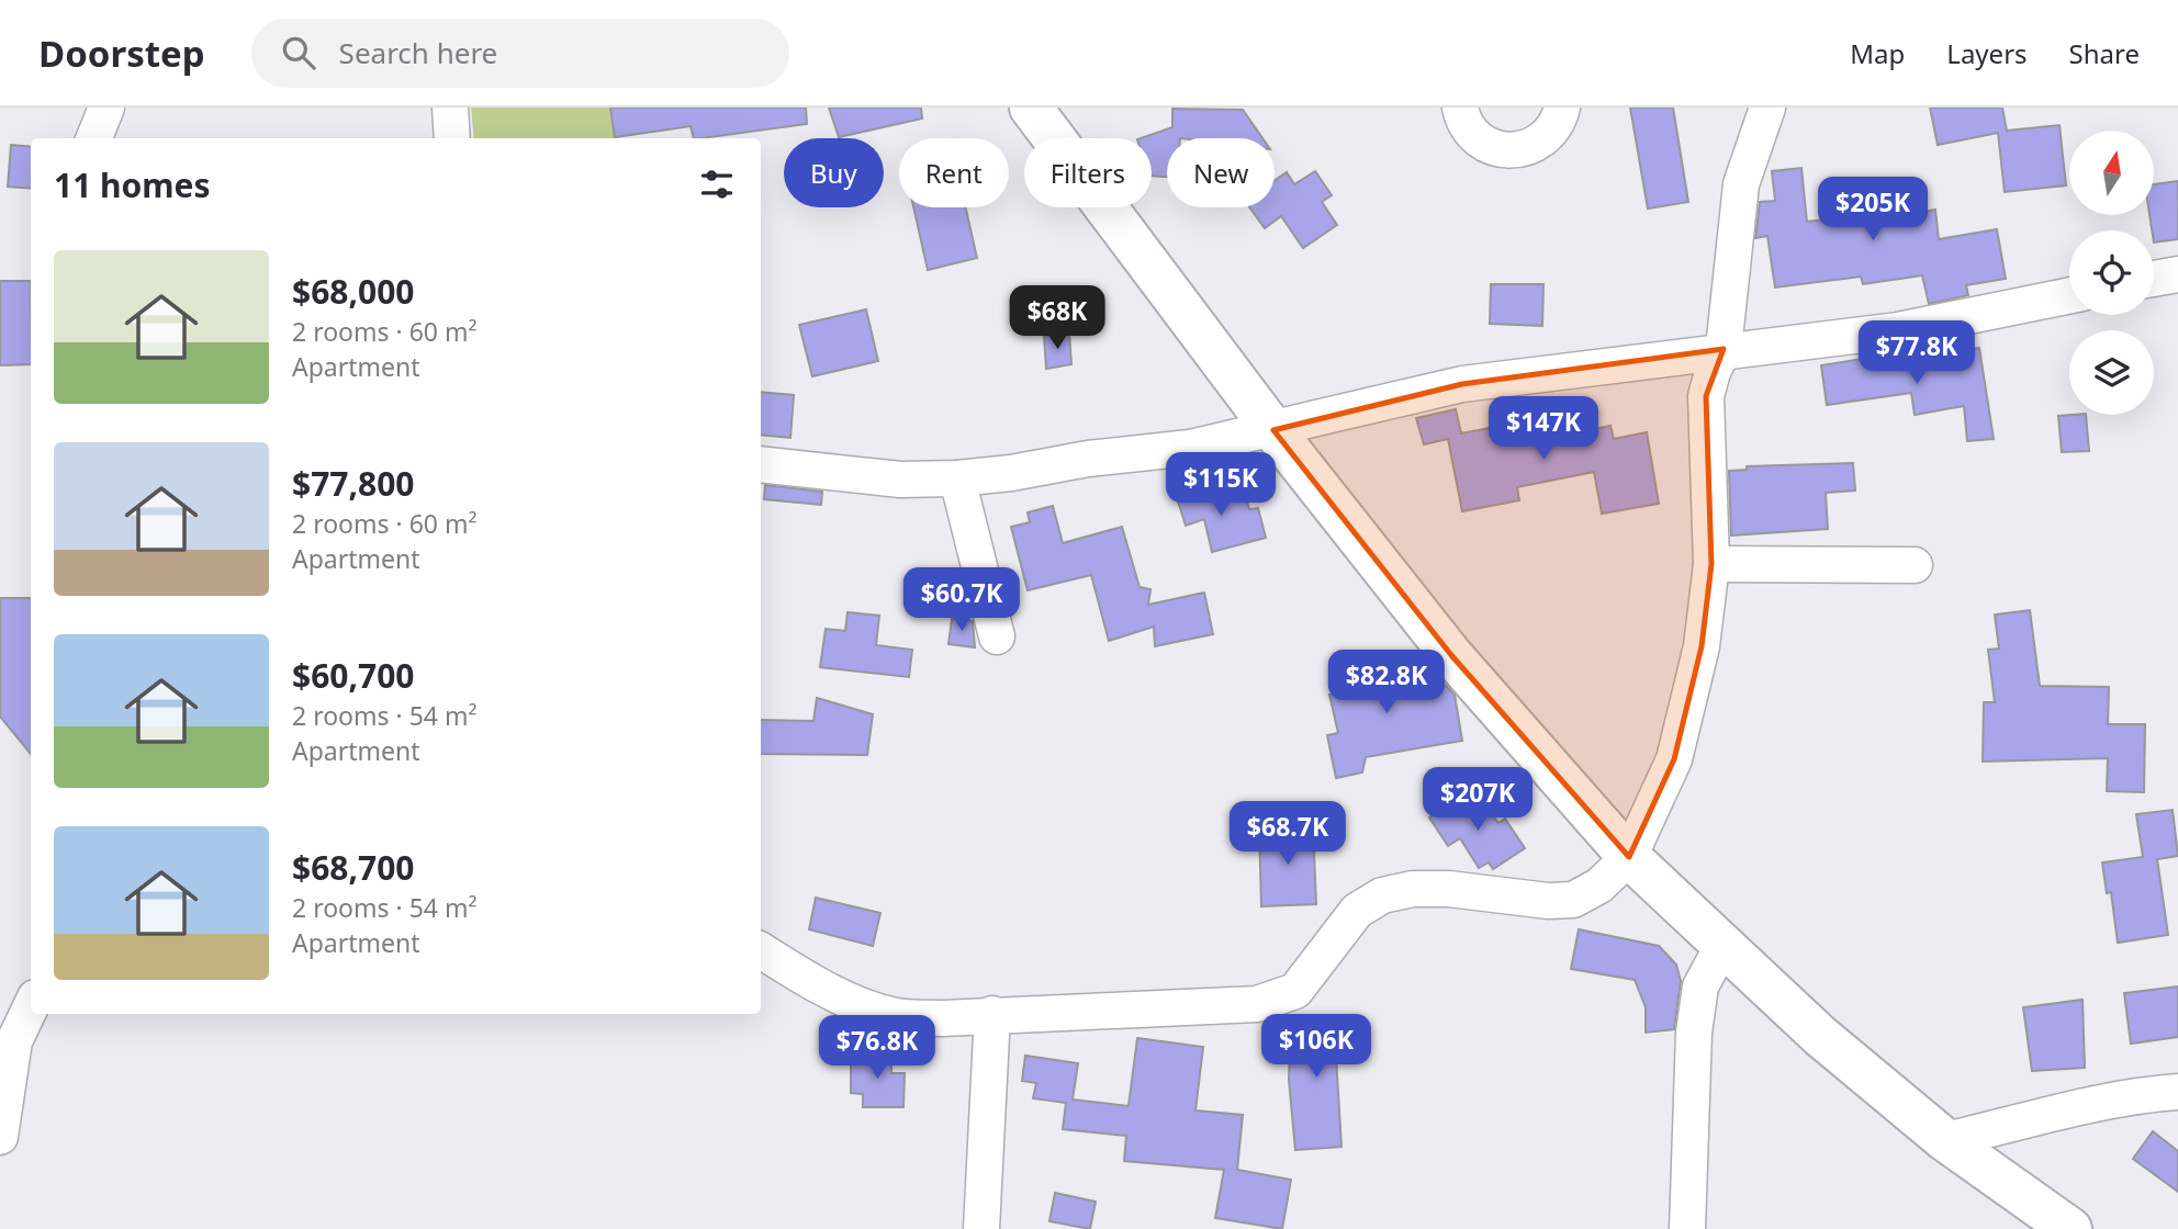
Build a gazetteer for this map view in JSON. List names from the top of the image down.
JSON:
{
  "north": "top",
  "page": {
    "header": "Doorstep",
    "search": "Search here",
    "nav": ["Map", "Layers", "Share"],
    "chip": [
      "Buy",
      "Rent",
      "Filters",
      "New"
    ],
    "heading": "11 homes",
    "price": [
      "$205K",
      "$68K",
      "$77.8K",
      "$147K",
      "$115K",
      "$60.7K",
      "$82.8K",
      "$207K",
      "$68.7K",
      "$106K",
      "$76.8K"
    ],
    "list": [
      {
        "name": "$68,000",
        "note": "2 rooms · 60 m² · Apartment"
      },
      {
        "name": "$77,800",
        "note": "2 rooms · 60 m² · Apartment"
      },
      {
        "name": "$60,700",
        "note": "2 rooms · 54 m² · Apartment"
      },
      {
        "name": "$68,700",
        "note": "2 rooms · 54 m² · Apartment"
      }
    ]
  }
}
